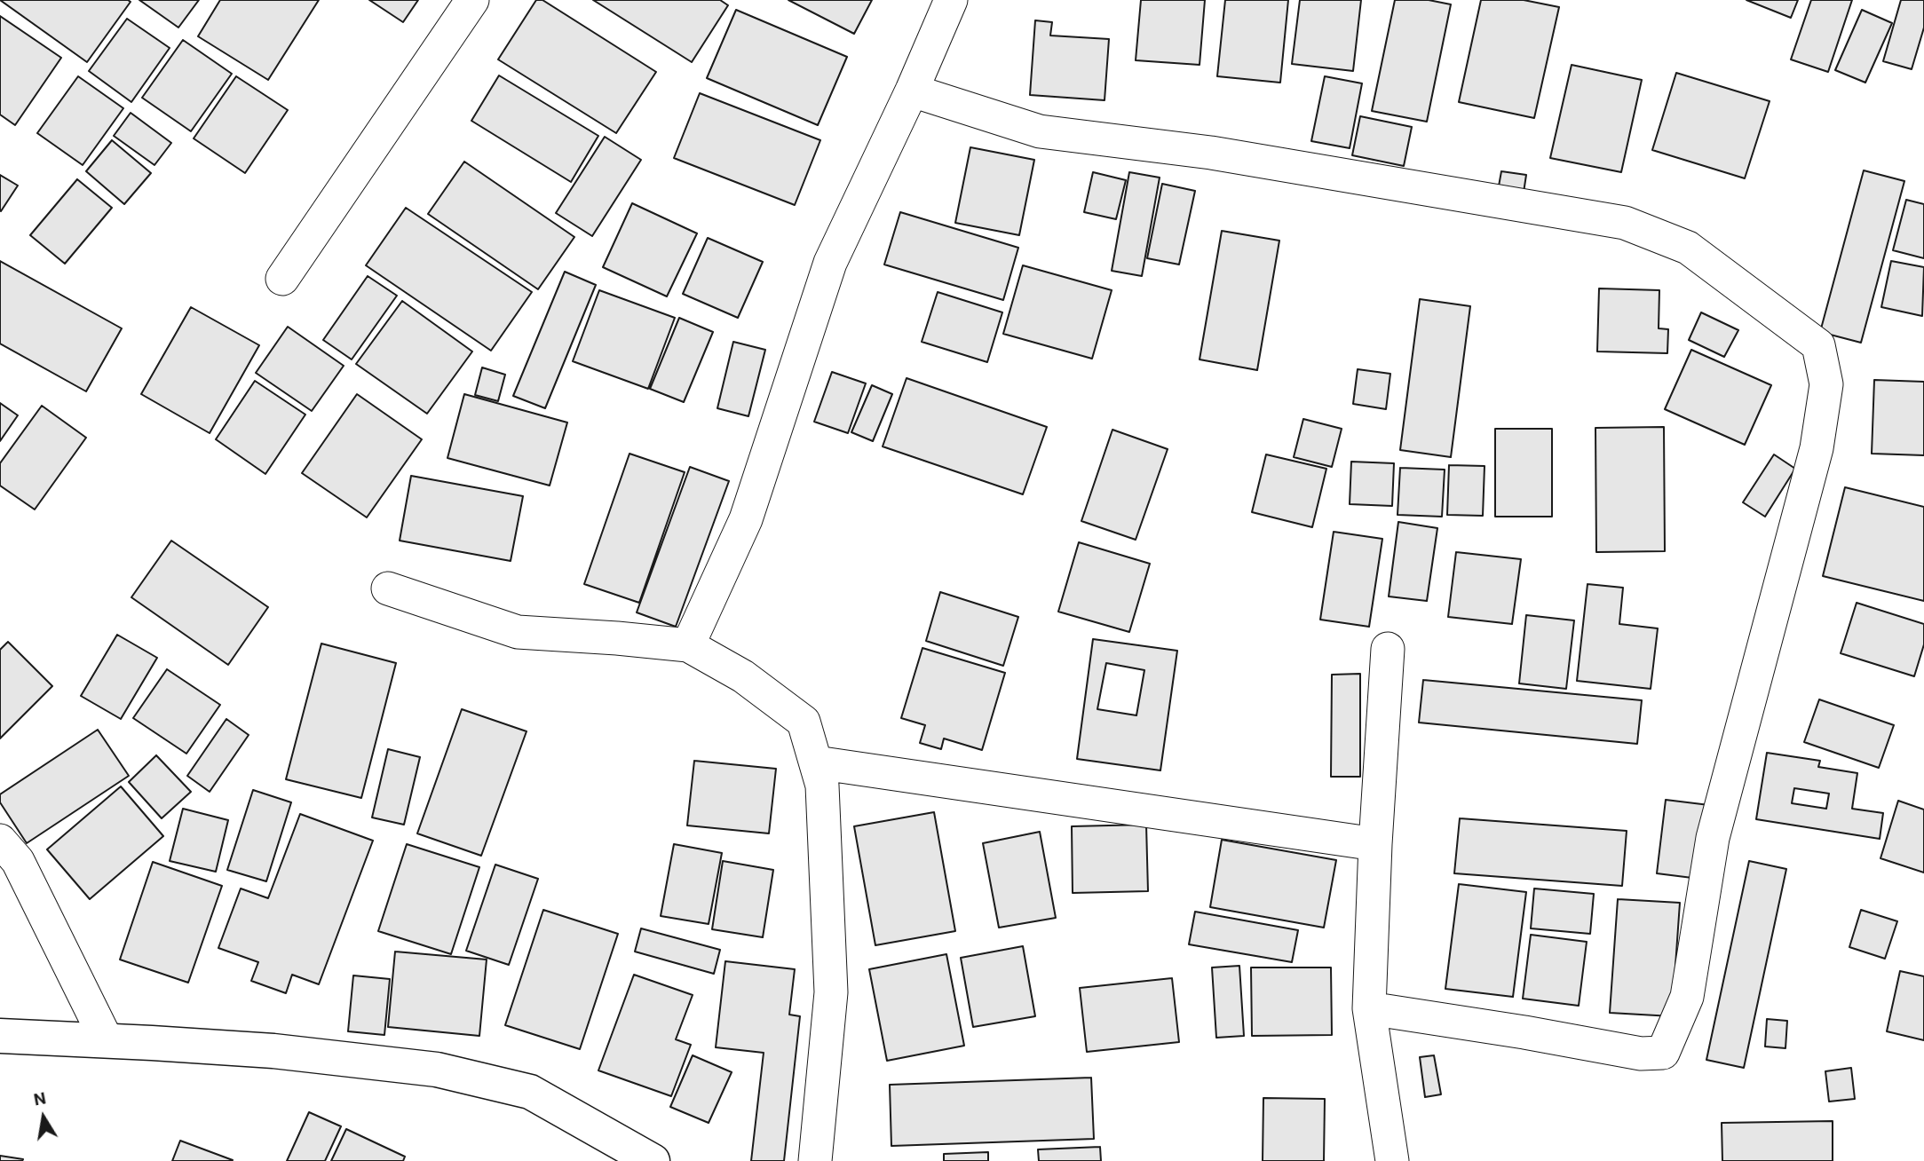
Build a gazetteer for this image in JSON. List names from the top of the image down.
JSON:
{
  "north": "top"
}
